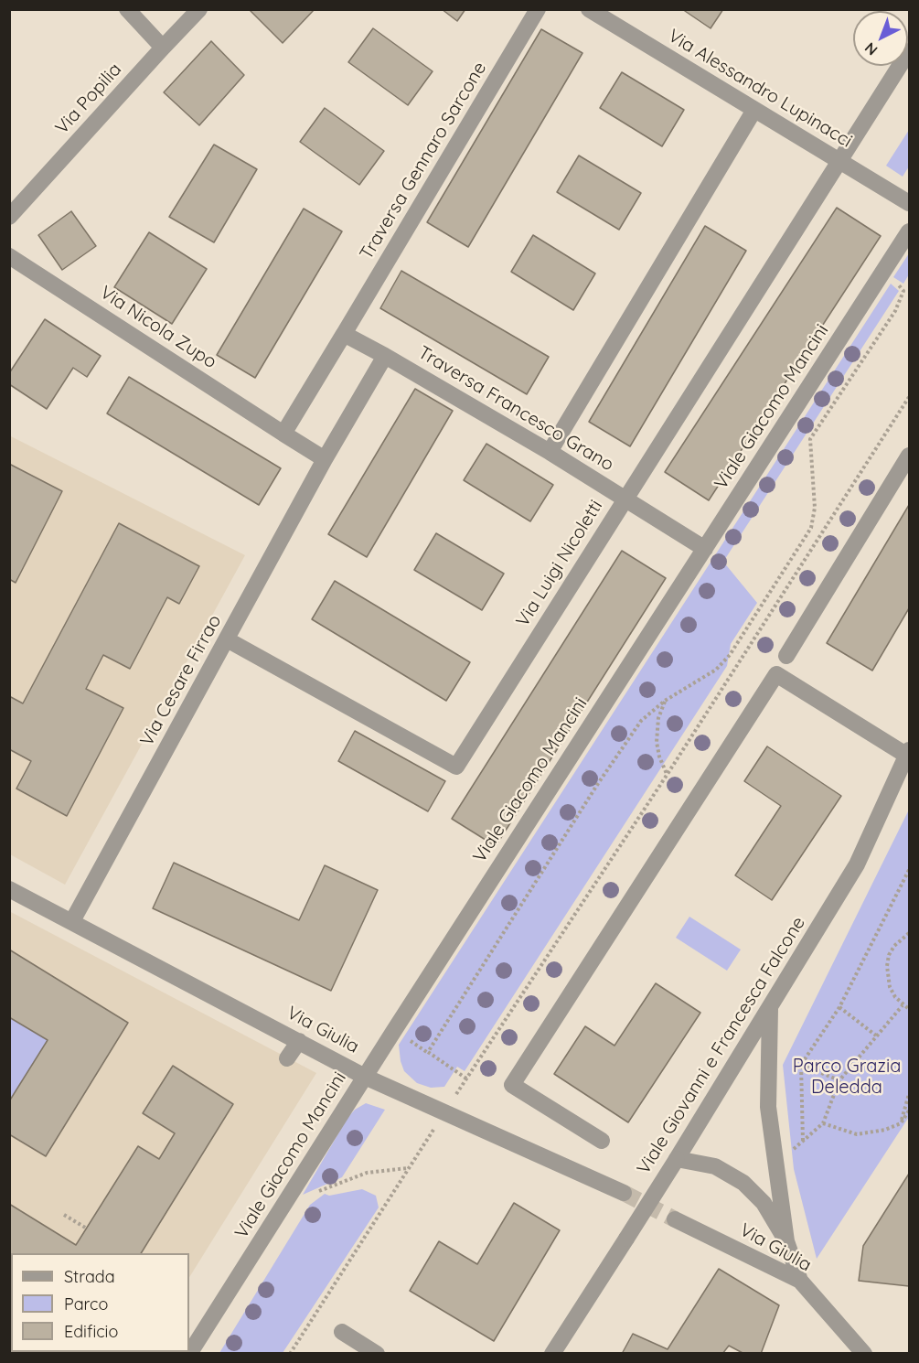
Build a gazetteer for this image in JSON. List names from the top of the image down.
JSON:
{
  "streets": {
    "street": [
      "Via Alessandro Lupinacci",
      "Via Popilia",
      "Traversa Gennaro Sarcone",
      "Via Nicola Zupo",
      "Viale Giacomo Mancini",
      "Traversa Francesco Grano",
      "Via Luigi Nicoletti",
      "Via Cesare Firrao",
      "Via Giulia",
      "Viale Giovanni e Francesca Falcone"
    ]
  },
  "crossings": [
    ["Via Alessandro Lupinacci", "Via Luigi Nicoletti"],
    ["Traversa Gennaro Sarcone", "Via Nicola Zupo"],
    ["Traversa Gennaro Sarcone", "Traversa Francesco Grano"],
    ["Via Nicola Zupo", "Via Cesare Firrao"],
    ["Viale Giacomo Mancini", "Traversa Francesco Grano"],
    ["Viale Giacomo Mancini", "Via Giulia"],
    ["Traversa Francesco Grano", "Via Luigi Nicoletti"],
    ["Traversa Francesco Grano", "Via Cesare Firrao"],
    ["Via Luigi Nicoletti", "Via Cesare Firrao"],
    ["Via Cesare Firrao", "Via Giulia"]
  ],
  "parks": ["Parco Grazia Deledda"],
  "legend": ["Strada", "Parco", "Edificio"],
  "north": "bottom left"
}
